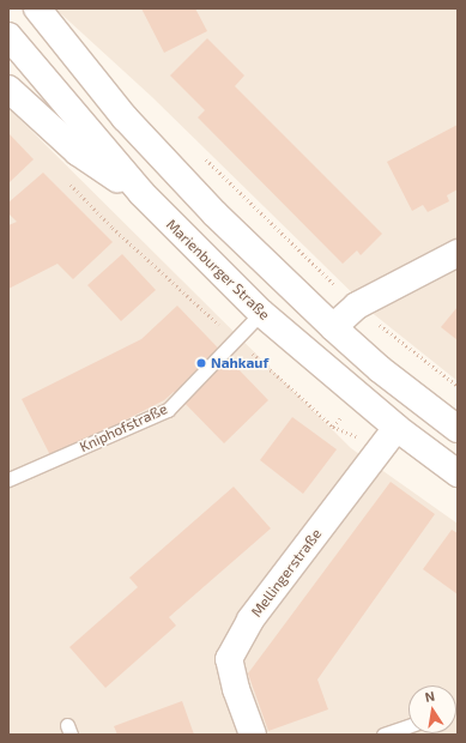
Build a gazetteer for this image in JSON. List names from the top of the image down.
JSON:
{
  "streets": {
    "main road": ["Marienburger Straße", "Mellingerstraße"],
    "lane": ["Kniphofstraße"]
  },
  "crossings": [
    ["Marienburger Straße", "Kniphofstraße"],
    ["Marienburger Straße", "Mellingerstraße"]
  ],
  "places": ["Nahkauf"],
  "north": "top"
}
